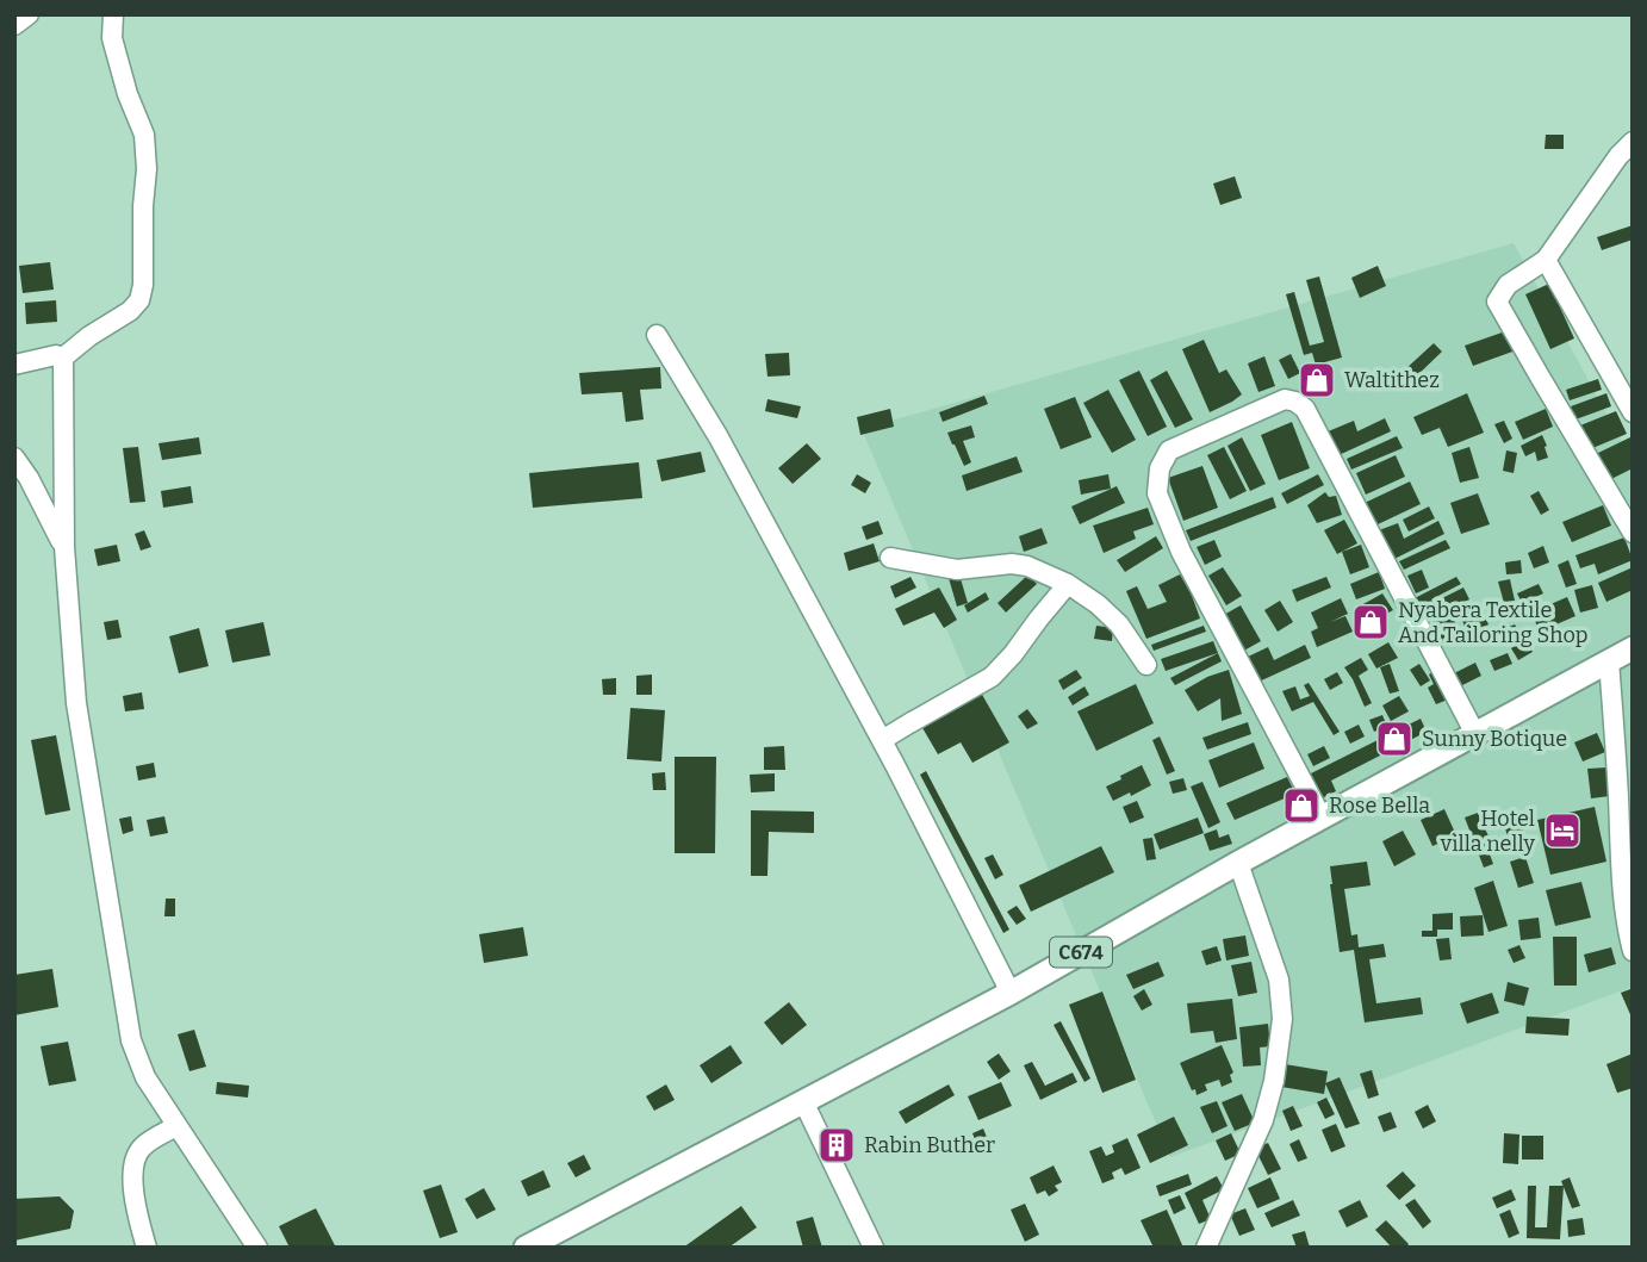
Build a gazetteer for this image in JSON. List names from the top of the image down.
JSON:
{
  "streets": {
    "main road": ["C674"]
  },
  "places": {
    "shop": [
      "Waltithez",
      "Nyabera Textile And Tailoring Shop",
      "Sunny Botique",
      "Rose Bella"
    ],
    "hotel": ["Hotel villa nelly"],
    "building": ["Rabin Buther"]
  }
}
